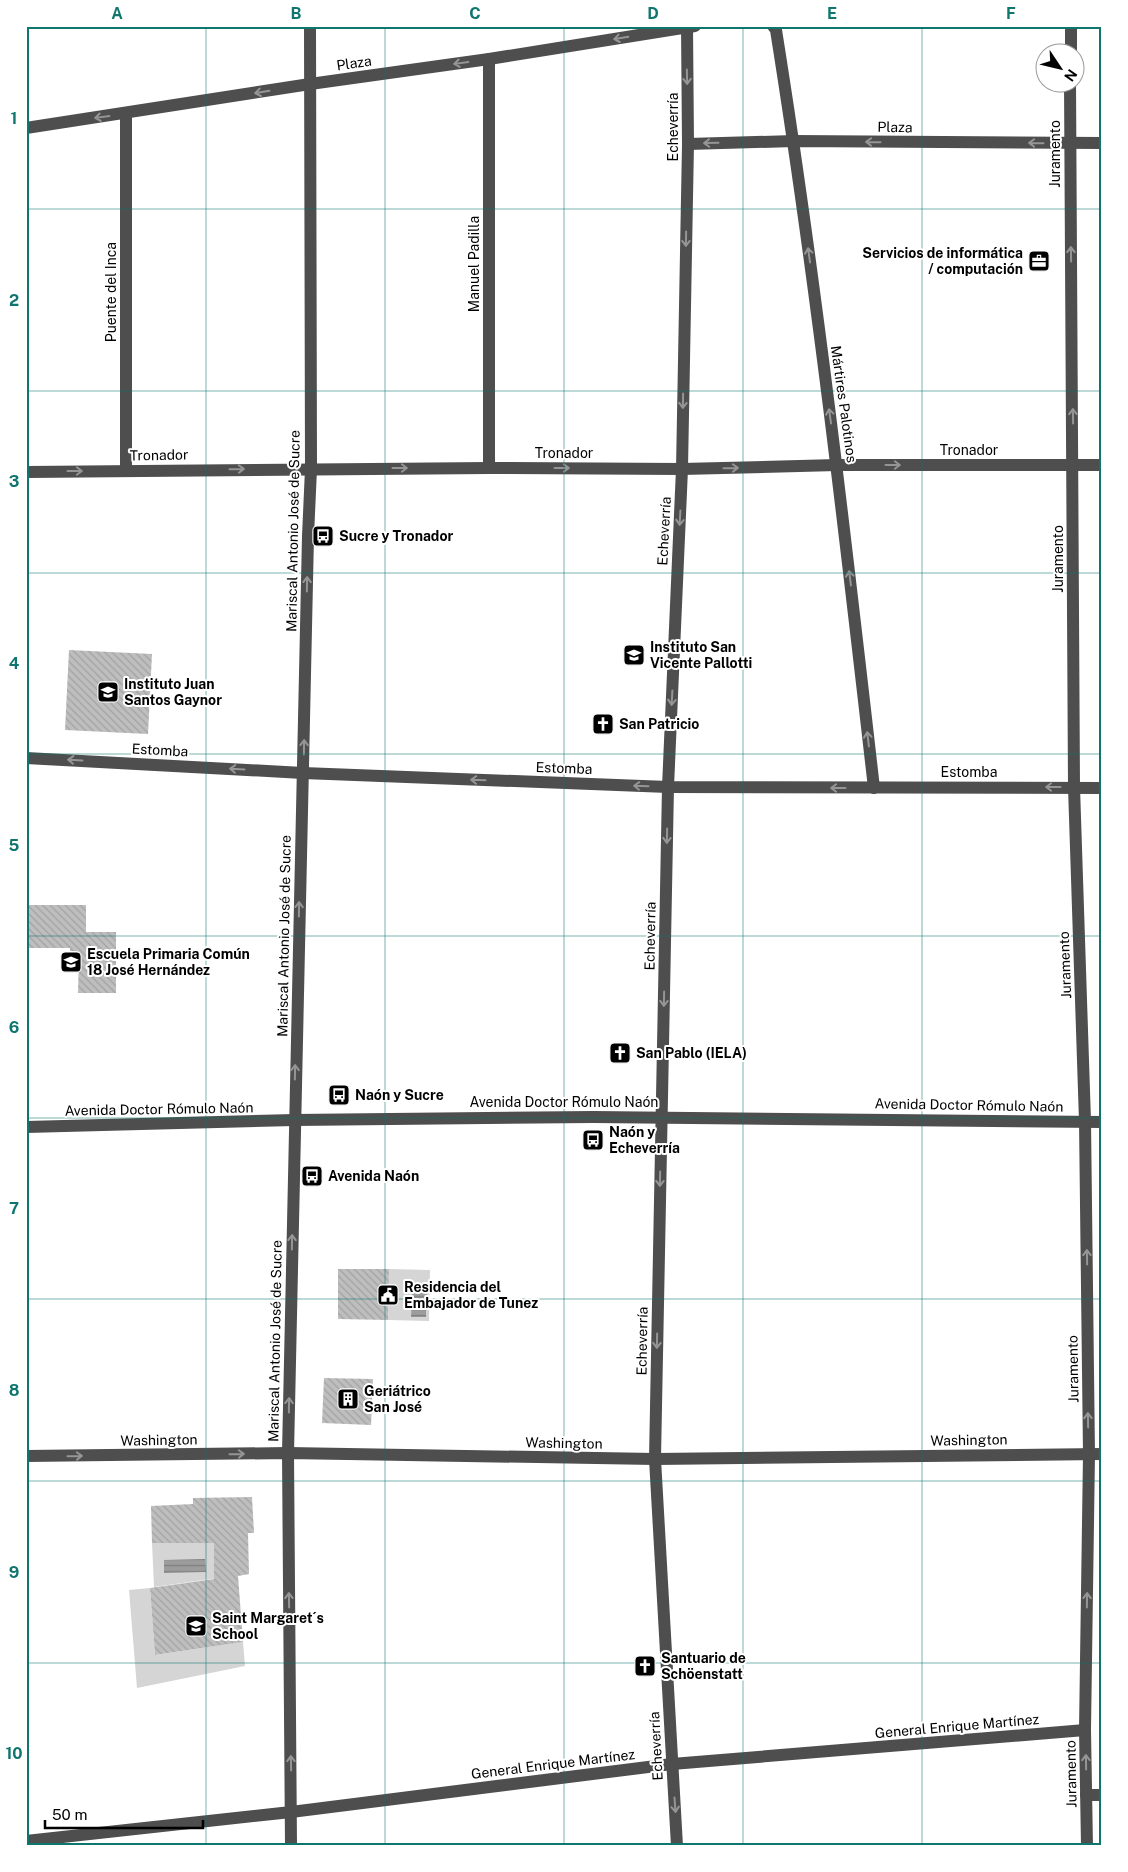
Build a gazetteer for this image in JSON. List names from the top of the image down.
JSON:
{
  "streets": {
    "street": [
      "Plaza",
      "Echeverría",
      "Juramento",
      "Manuel Padilla",
      "Puente del Inca",
      "Mártires Palotinos",
      "Tronador",
      "Mariscal Antonio José de Sucre",
      "Estomba",
      "Avenida Doctor Rómulo Naón",
      "Washington",
      "General Enrique Martínez"
    ]
  },
  "crossings": [
    ["Plaza", "Echeverría"],
    ["Plaza", "Juramento"],
    ["Plaza", "Manuel Padilla"],
    ["Plaza", "Puente del Inca"],
    ["Plaza", "Mártires Palotinos"],
    ["Plaza", "Mariscal Antonio José de Sucre"],
    ["Echeverría", "Tronador"],
    ["Echeverría", "Estomba"],
    ["Echeverría", "Avenida Doctor Rómulo Naón"],
    ["Echeverría", "Washington"],
    ["Echeverría", "General Enrique Martínez"],
    ["Juramento", "Tronador"],
    ["Juramento", "Estomba"],
    ["Juramento", "Avenida Doctor Rómulo Naón"],
    ["Juramento", "Washington"],
    ["Juramento", "General Enrique Martínez"],
    ["Manuel Padilla", "Tronador"],
    ["Puente del Inca", "Tronador"],
    ["Mártires Palotinos", "Tronador"],
    ["Mártires Palotinos", "Estomba"],
    ["Tronador", "Mariscal Antonio José de Sucre"],
    ["Mariscal Antonio José de Sucre", "Estomba"],
    ["Mariscal Antonio José de Sucre", "Avenida Doctor Rómulo Naón"],
    ["Mariscal Antonio José de Sucre", "Washington"],
    ["Mariscal Antonio José de Sucre", "General Enrique Martínez"]
  ],
  "one_way": [
    "Plaza",
    "Echeverría",
    "Juramento",
    "Mártires Palotinos",
    "Tronador",
    "Mariscal Antonio José de Sucre",
    "Estomba"
  ],
  "places": {
    "office": ["Servicios de informática / computación"],
    "bus stop": [
      "Sucre y Tronador",
      "Naón y Sucre",
      "Naón y Echeverría",
      "Avenida Naón"
    ],
    "school or university": [
      "Instituto San Vicente Pallotti",
      "Instituto Juan Santos Gaynor",
      "Escuela Primaria Común 18 José Hernández",
      "Saint Margaret´s School"
    ],
    "church": ["San Patricio", "San Pablo (IELA)", "Santuario de Schöenstatt"],
    "public building": ["Residencia del Embajador de Tunez"],
    "building": ["Geriátrico San José"]
  },
  "scale_bar": "50 m",
  "north": "bottom right",
  "grid": {
    "columns": [
      "A",
      "B",
      "C",
      "D",
      "E",
      "F"
    ],
    "rows": [
      "1",
      "2",
      "3",
      "4",
      "5",
      "6",
      "7",
      "8",
      "9",
      "10"
    ]
  }
}
